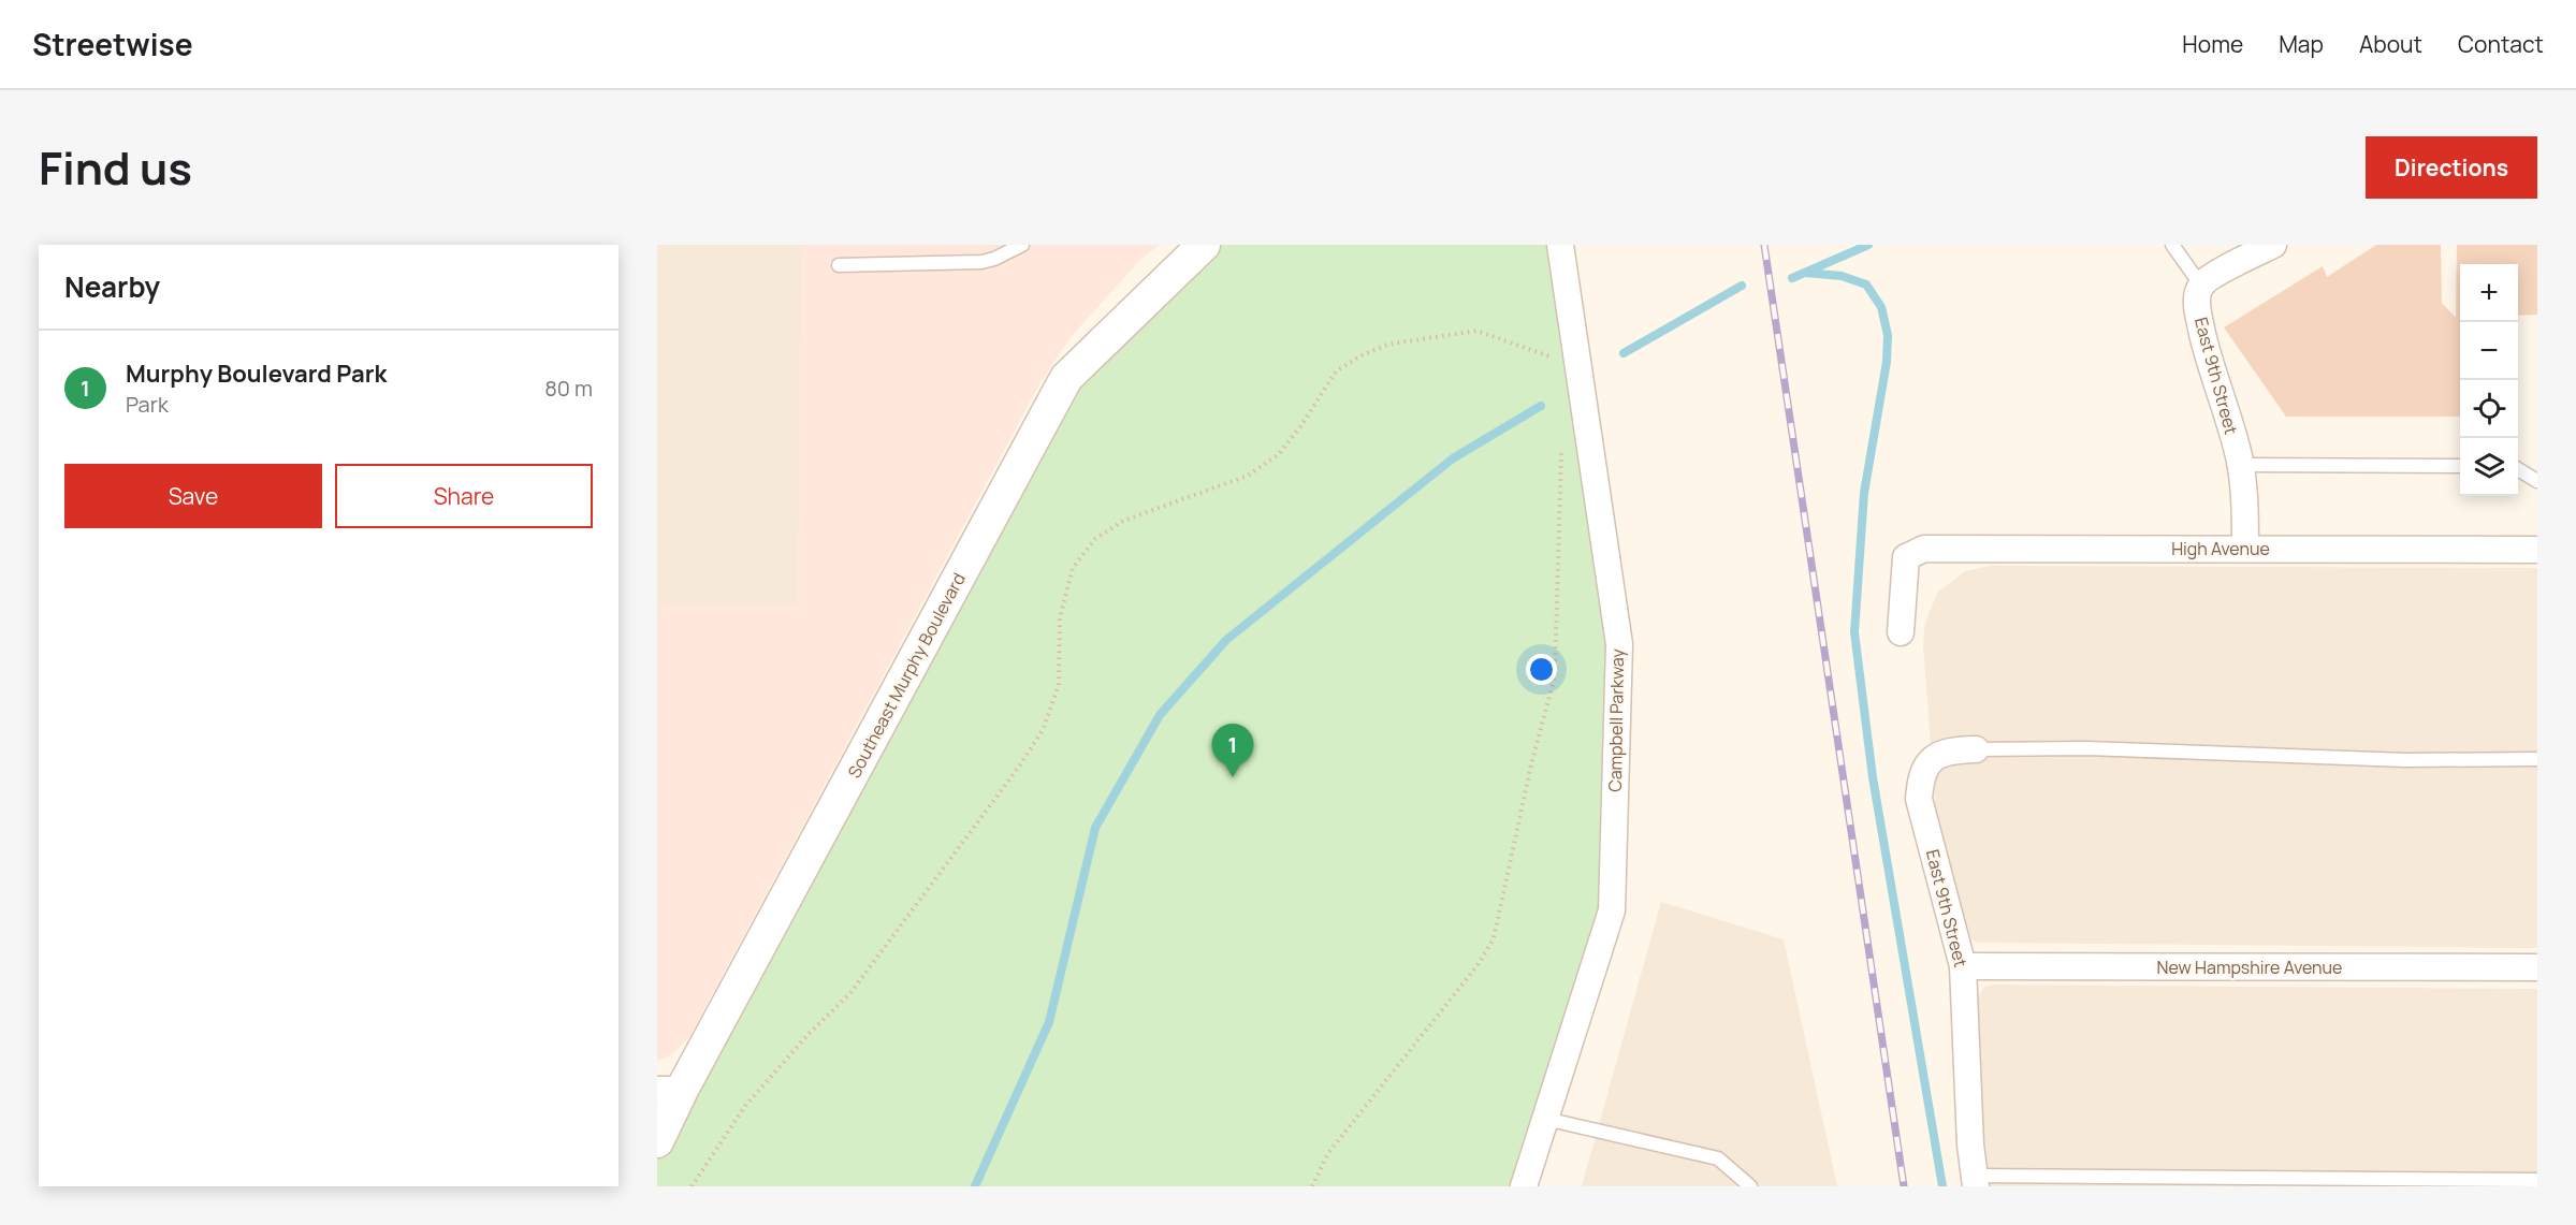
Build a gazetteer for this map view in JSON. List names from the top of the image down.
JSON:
{
  "streets": {
    "street": [
      "East 9th Street",
      "High Avenue",
      "Southeast Murphy Boulevard",
      "Campbell Parkway",
      "New Hampshire Avenue"
    ]
  },
  "crossings": [
    ["East 9th Street", "High Avenue"],
    ["East 9th Street", "New Hampshire Avenue"]
  ],
  "page": {
    "header": "Streetwise",
    "nav": [
      "Home",
      "Map",
      "About",
      "Contact"
    ],
    "title": "Find us",
    "buttons": [
      "Directions",
      ["Save", "Share"]
    ],
    "heading": "Nearby",
    "map_buttons": ["+", "−"],
    "list": [
      {
        "mark": "1",
        "name": "Murphy Boulevard Park",
        "note": "Park",
        "value": "80 m"
      }
    ],
    "pins": "1"
  }
}
